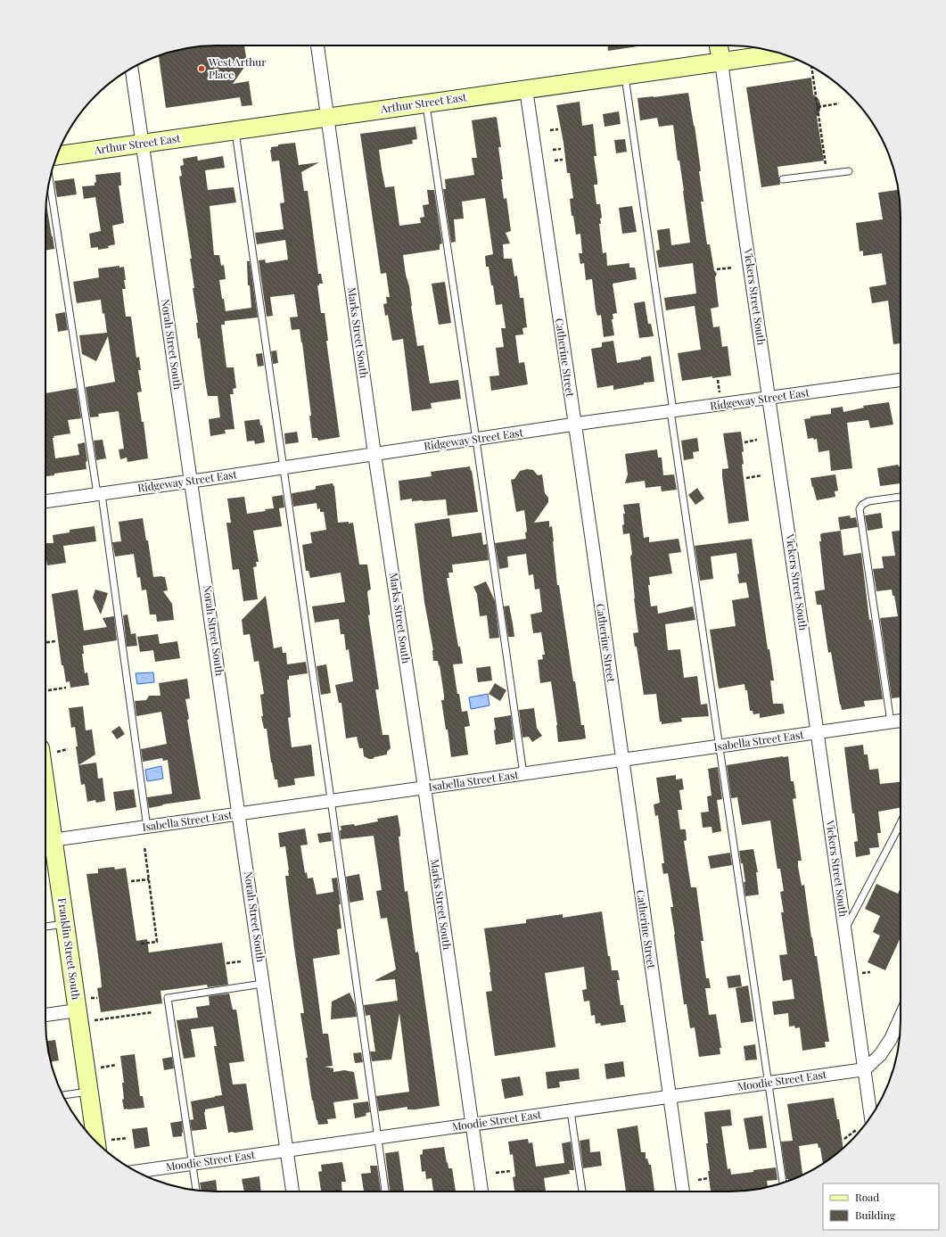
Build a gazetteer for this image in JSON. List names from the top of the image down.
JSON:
{
  "streets": {
    "main road": ["Arthur Street East", "Vickers Street South", "Franklin Street South"],
    "street": [
      "Marks Street South",
      "Norah Street South",
      "Catherine Street",
      "Ridgeway Street East",
      "Isabella Street East",
      "Moodie Street East"
    ]
  },
  "crossings": [
    ["Arthur Street East", "Vickers Street South"],
    ["Arthur Street East", "Marks Street South"],
    ["Arthur Street East", "Norah Street South"],
    ["Arthur Street East", "Catherine Street"],
    ["Vickers Street South", "Ridgeway Street East"],
    ["Vickers Street South", "Isabella Street East"],
    ["Vickers Street South", "Moodie Street East"],
    ["Marks Street South", "Ridgeway Street East"],
    ["Marks Street South", "Isabella Street East"],
    ["Marks Street South", "Moodie Street East"],
    ["Norah Street South", "Ridgeway Street East"],
    ["Norah Street South", "Isabella Street East"],
    ["Norah Street South", "Moodie Street East"],
    ["Catherine Street", "Ridgeway Street East"],
    ["Catherine Street", "Isabella Street East"],
    ["Catherine Street", "Moodie Street East"],
    ["Isabella Street East", "Franklin Street South"]
  ],
  "places": ["West Arthur Place"],
  "legend": ["Road", "Building"]
}
